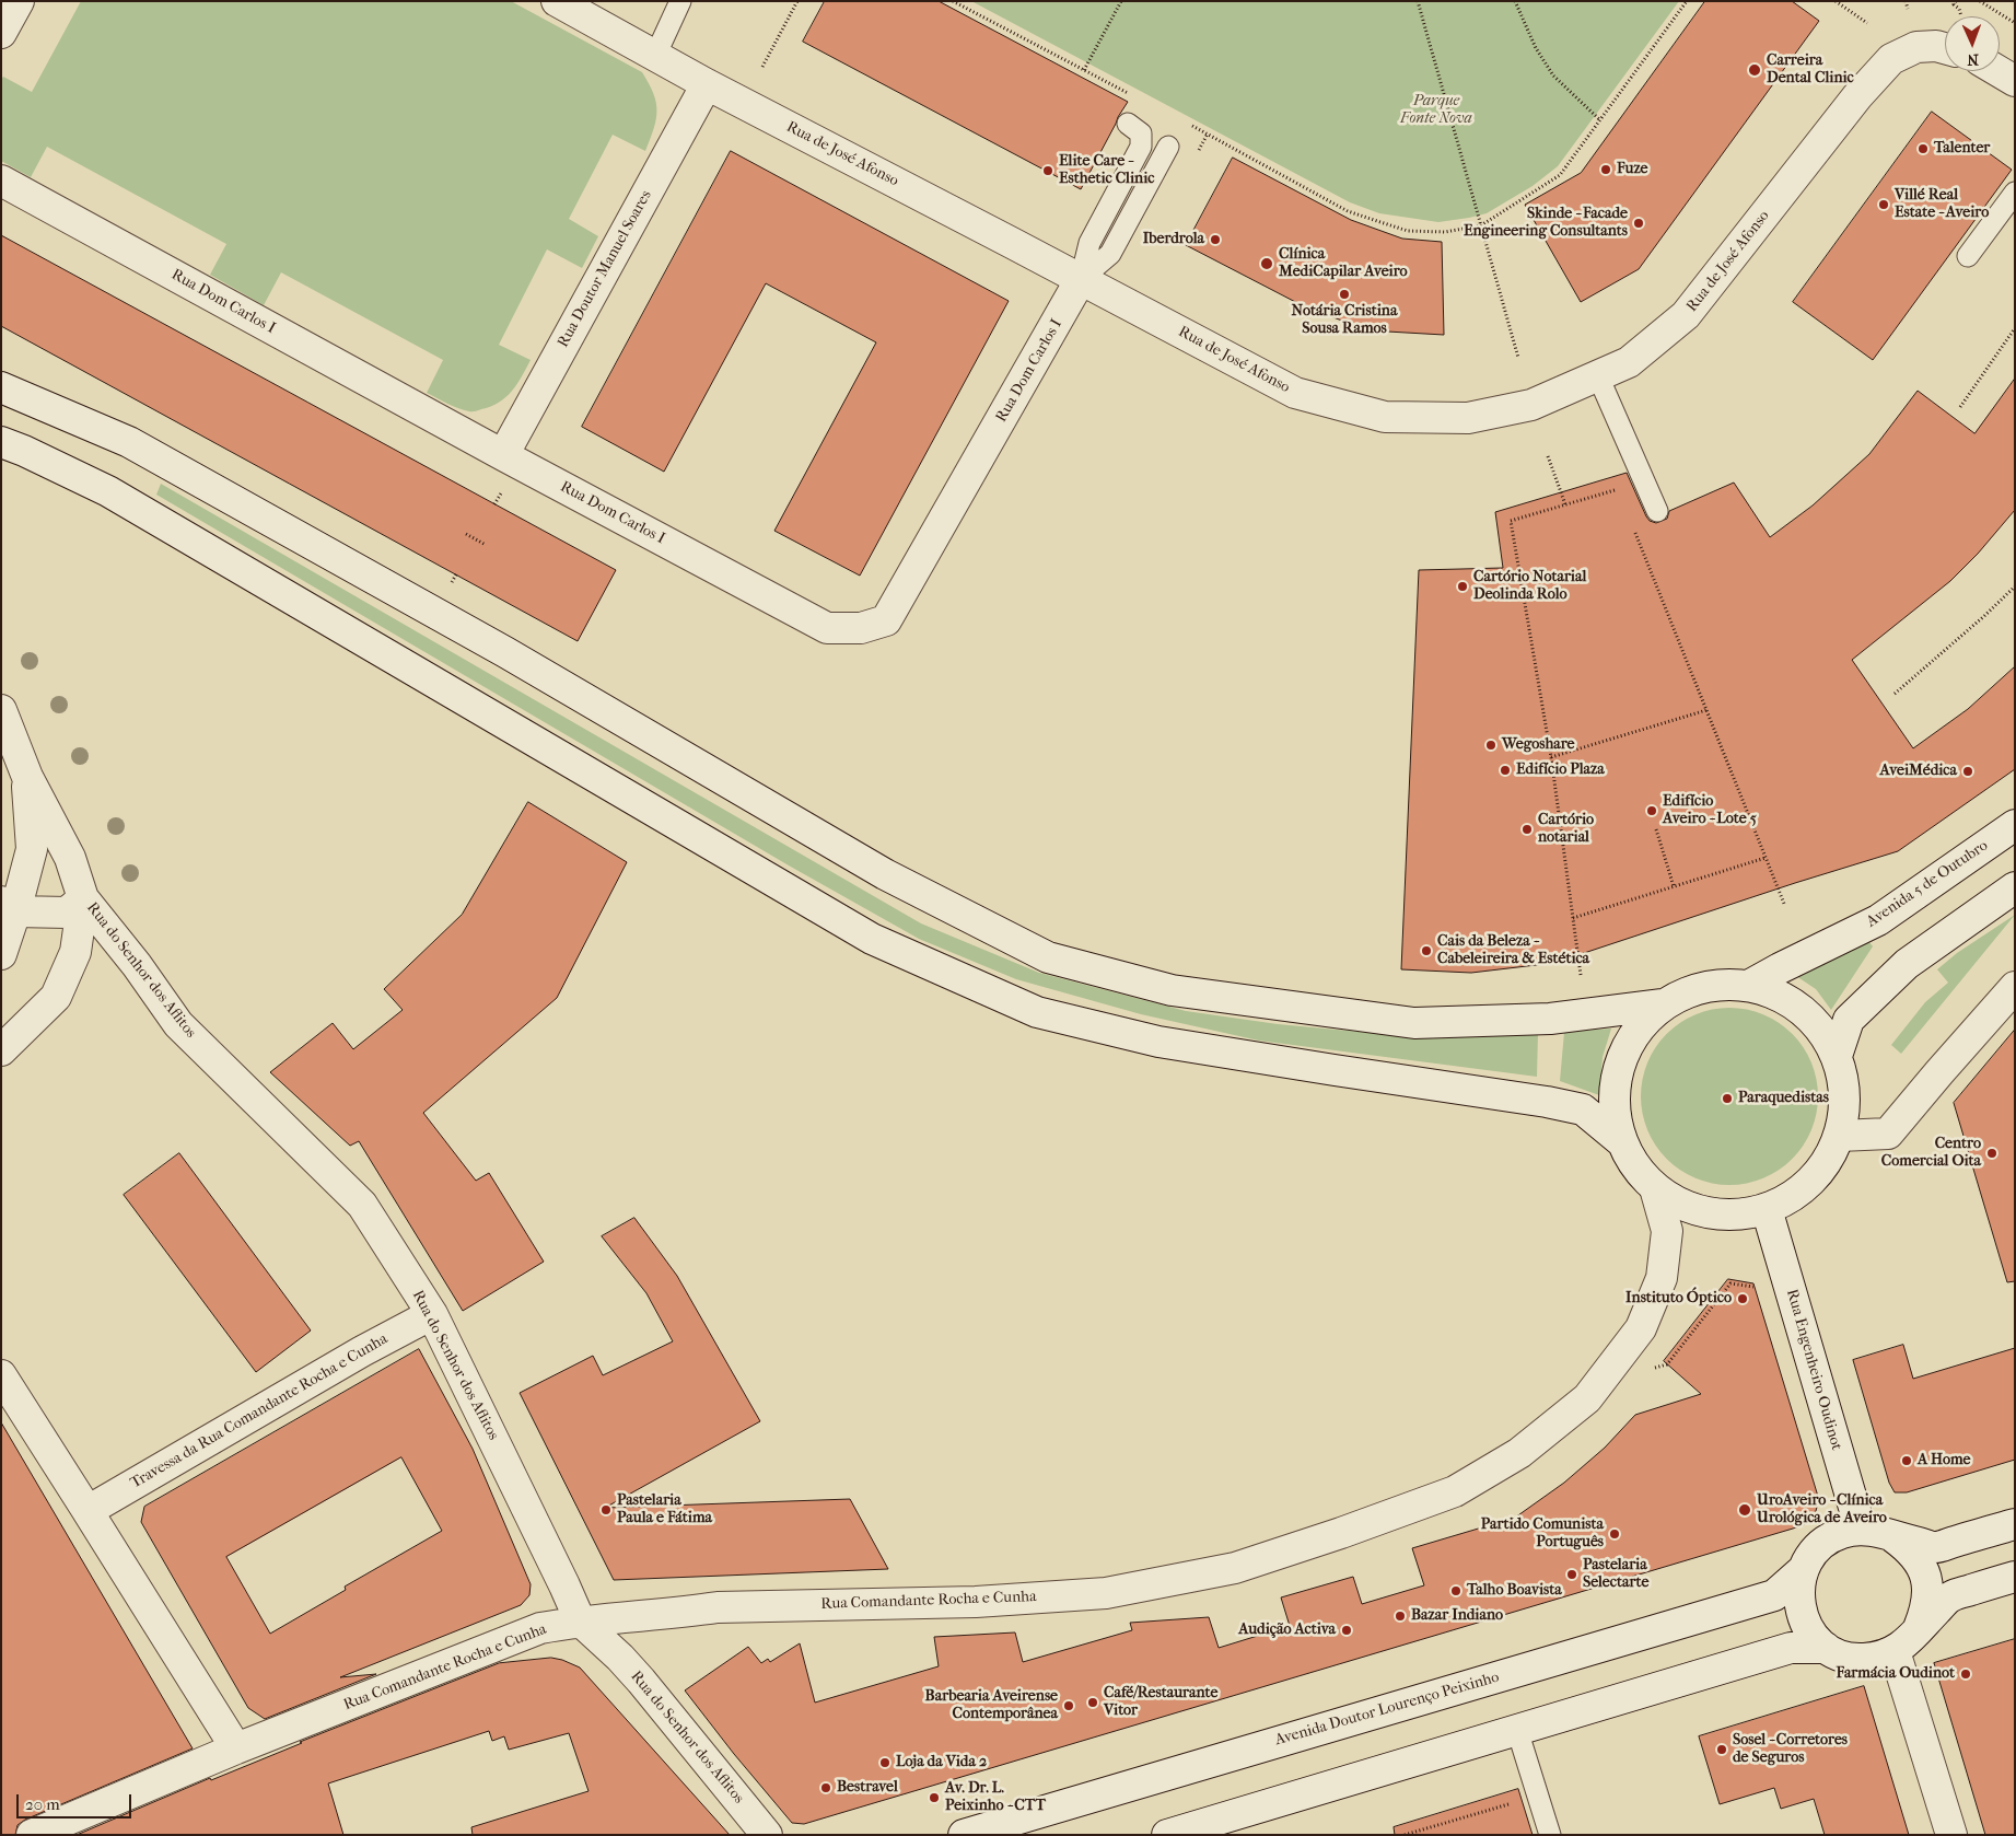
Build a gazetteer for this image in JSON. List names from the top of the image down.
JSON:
{
  "streets": {
    "street": [
      "Rua de José Afonso",
      "Rua Doutor Manuel Soares",
      "Rua Dom Carlos I",
      "Avenida 5 de Outubro",
      "Rua do Senhor dos Aflitos",
      "Rua Engenheiro Oudinot",
      "Travessa da Rua Comandante Rocha e Cunha",
      "Rua Comandante Rocha e Cunha",
      "Avenida Doutor Lourenço Peixinho"
    ]
  },
  "crossings": [
    ["Rua de José Afonso", "Rua Doutor Manuel Soares"],
    ["Rua de José Afonso", "Rua Dom Carlos I"],
    ["Rua Doutor Manuel Soares", "Rua Dom Carlos I"],
    ["Rua do Senhor dos Aflitos", "Travessa da Rua Comandante Rocha e Cunha"],
    ["Rua do Senhor dos Aflitos", "Rua Comandante Rocha e Cunha"],
    ["Rua Engenheiro Oudinot", "Avenida Doutor Lourenço Peixinho"]
  ],
  "parks": ["Parque Fonte Nova"],
  "places": [
    "Carreira Dental Clinic",
    "Talenter",
    "Fuze",
    "Elite Care - Esthetic Clinic",
    "Villé Real Estate - Aveiro",
    "Skinde - Facade Engineering Consultants",
    "Iberdrola",
    "Clínica MediCapilar Aveiro",
    "Notária Cristina Sousa Ramos",
    "Cartório Notarial Deolinda Rolo",
    "Wegoshare",
    "Edifício Plaza",
    "AveiMédica",
    "Edifício Aveiro - Lote 5",
    "Cartório notarial",
    "Cais da Beleza - Cabeleireira & Estética",
    "Paraquedistas",
    "Centro Comercial Oita",
    "Instituto Óptico",
    "A Home",
    "Pastelaria Paula e Fátima",
    "UroAveiro - Clínica Urológica de Aveiro",
    "Partido Comunista Português",
    "Pastelaria Selectarte",
    "Talho Boavista",
    "Bazar Indiano",
    "Audição Activa",
    "Farmácia Oudinot",
    "Café/Restaurante Vitor",
    "Barbearia Aveirense Contemporânea",
    "Sosel - Corretores de Seguros",
    "Loja da Vida 2",
    "Bestravel",
    "Av. Dr. L. Peixinho - CTT"
  ],
  "scale_bar": "20 m",
  "north": "bottom"
}
